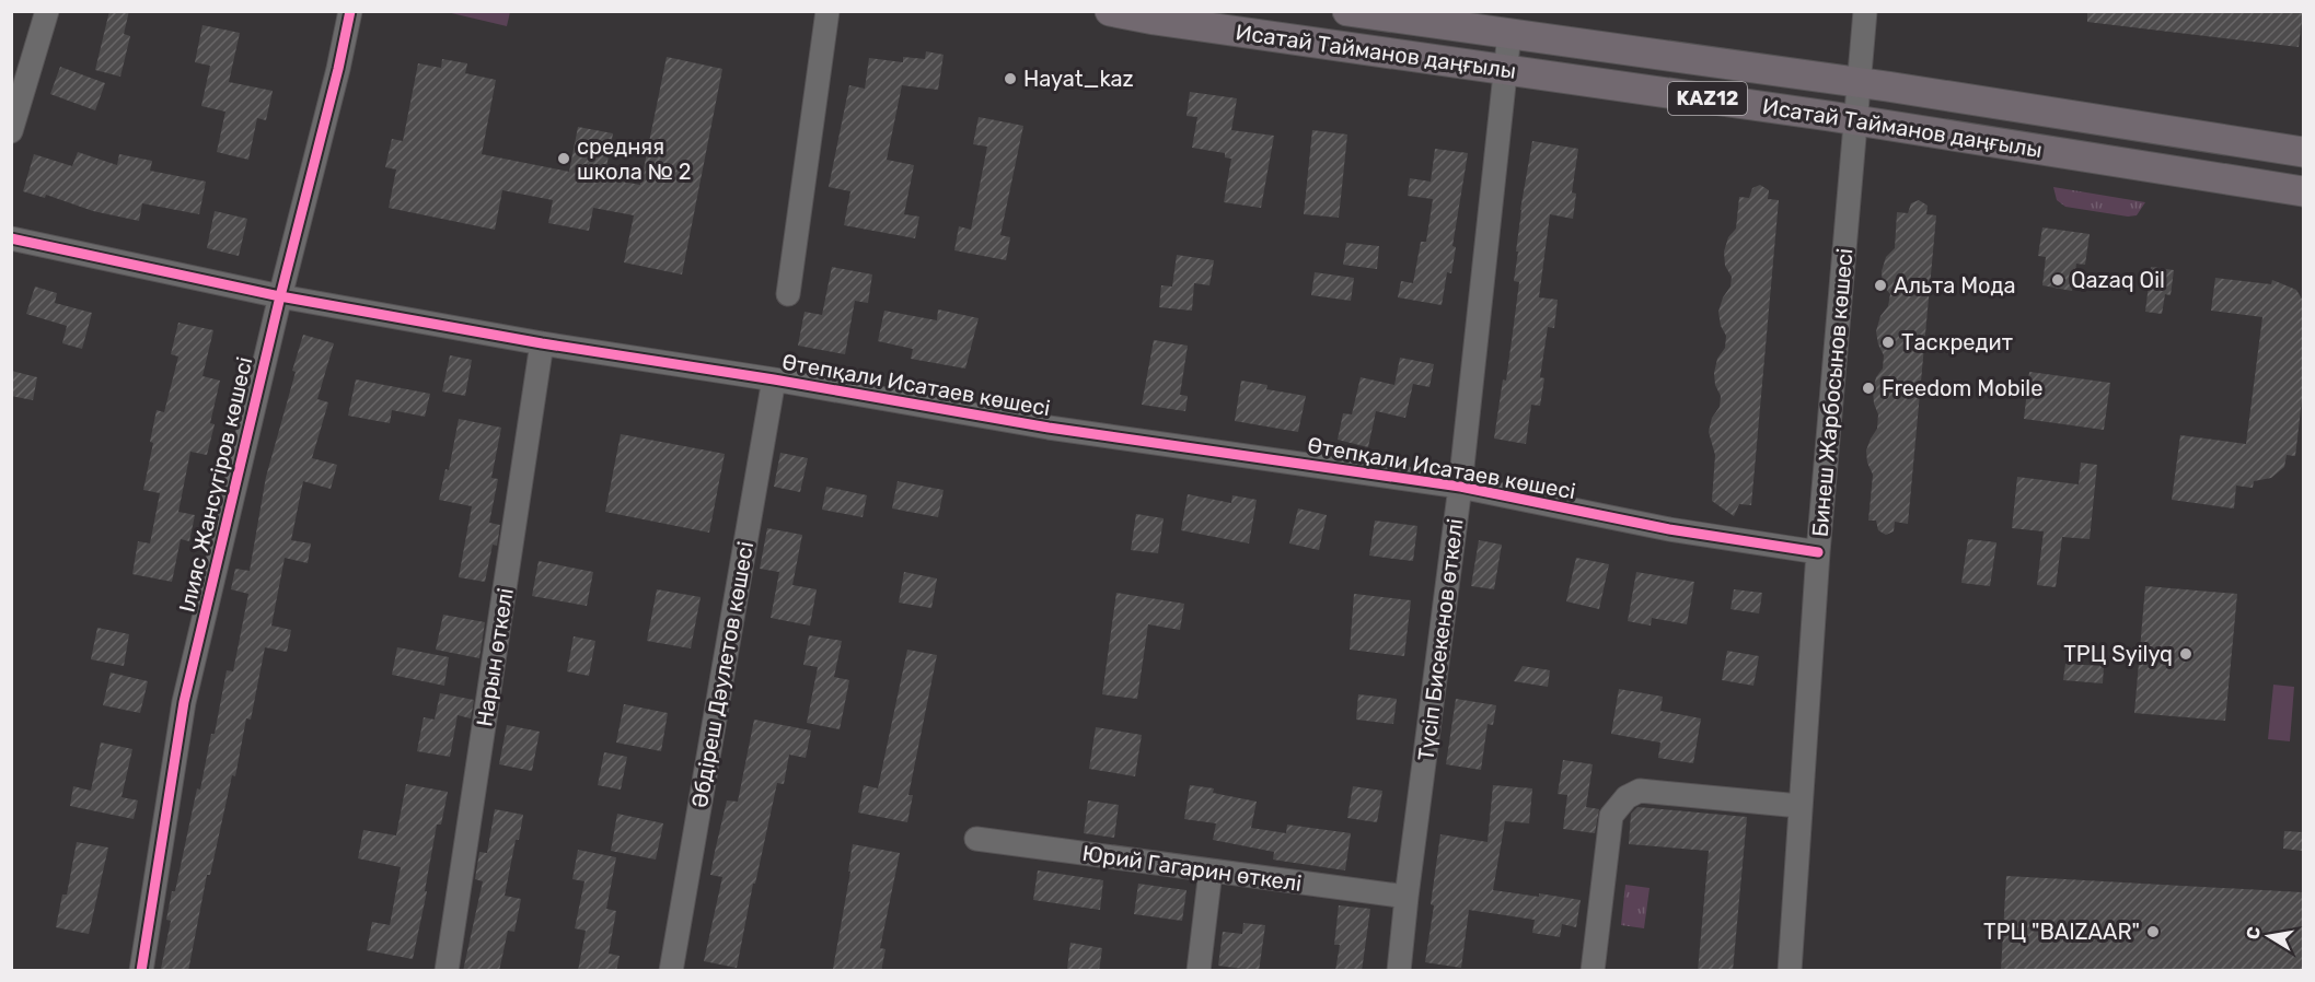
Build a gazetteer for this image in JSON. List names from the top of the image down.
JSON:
{
  "streets": {
    "main road": ["Исатай Тайманов даңғылы", "KAZ12"],
    "street": [
      "Өтепқали Исатаев көшесі",
      "Бинеш Жарбосынов көшесі",
      "Ілияс Жансүгіров көшесі",
      "Түсіп Бисекенов өткелі",
      "Нарын өткелі",
      "Әбдіреш Дәулетов көшесі",
      "Юрий Гагарин өткелі"
    ]
  },
  "crossings": [
    ["Исатай Тайманов даңғылы", "Бинеш Жарбосынов көшесі"],
    ["Исатай Тайманов даңғылы", "Түсіп Бисекенов өткелі"],
    ["Өтепқали Исатаев көшесі", "Бинеш Жарбосынов көшесі"],
    ["Өтепқали Исатаев көшесі", "Ілияс Жансүгіров көшесі"],
    ["Өтепқали Исатаев көшесі", "Түсіп Бисекенов өткелі"],
    ["Өтепқали Исатаев көшесі", "Нарын өткелі"],
    ["Өтепқали Исатаев көшесі", "Әбдіреш Дәулетов көшесі"],
    ["Түсіп Бисекенов өткелі", "Юрий Гагарин өткелі"]
  ],
  "places": [
    "Hayat_kaz",
    "cредняя школа № 2",
    "Qazaq Oil",
    "Альта Мода",
    "Таскредит",
    "Freedom Mobile",
    "ТРЦ Syilyq",
    "ТРЦ \"BAIZAAR\""
  ],
  "north": "left"
}
